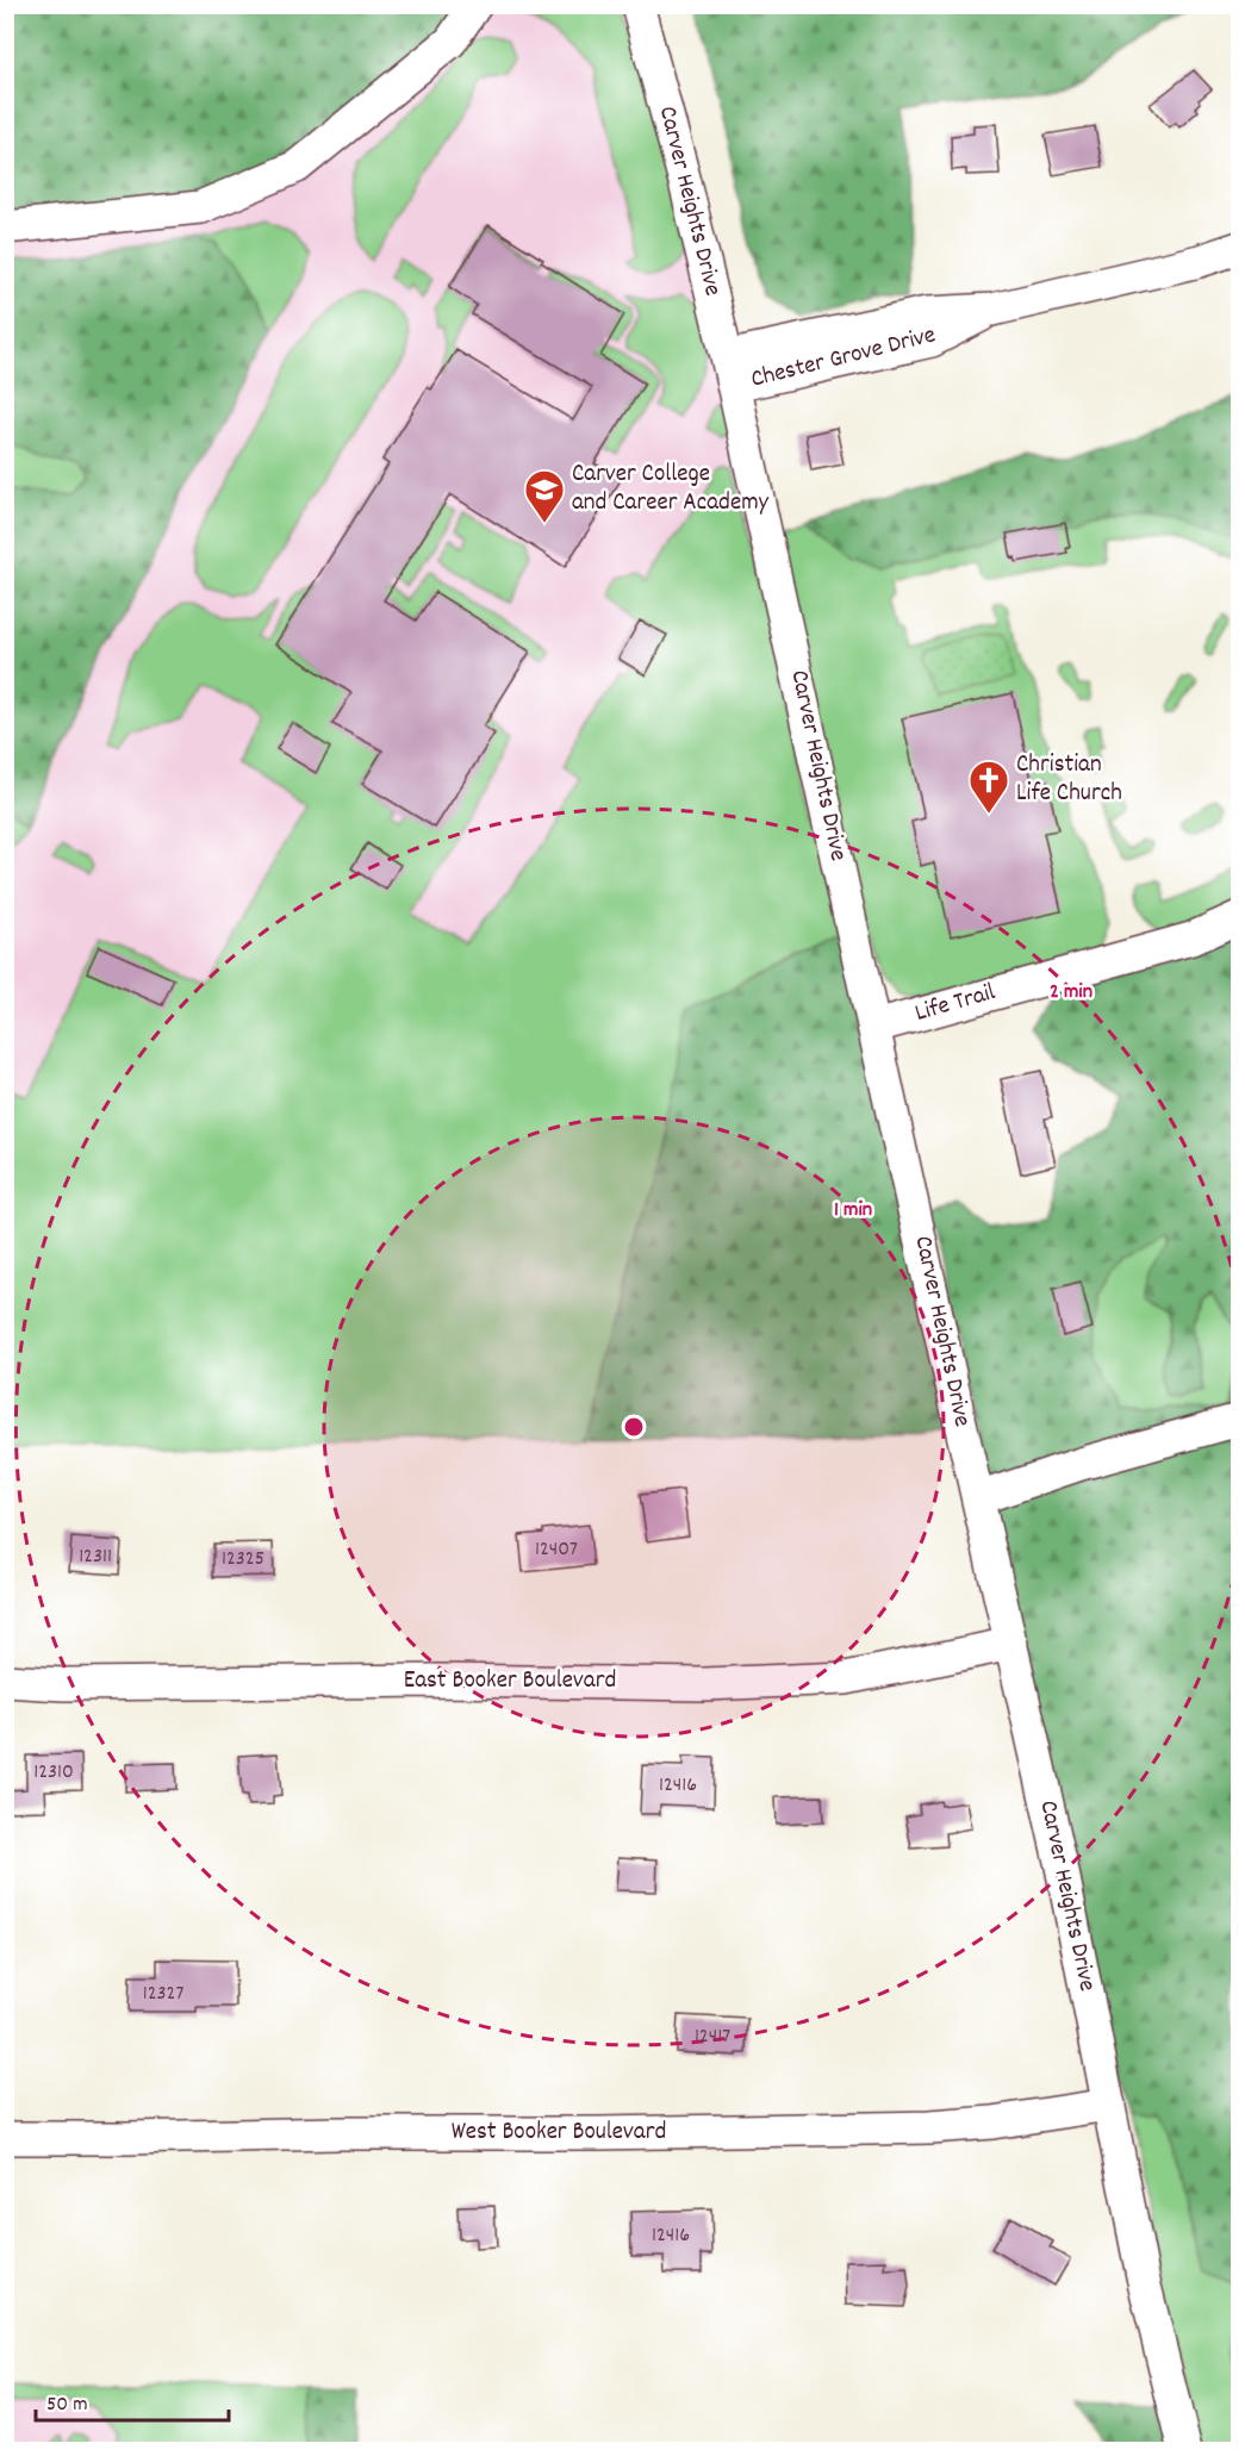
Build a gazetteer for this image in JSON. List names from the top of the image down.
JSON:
{
  "streets": {
    "street": [
      "Carver Heights Drive",
      "Chester Grove Drive",
      "Life Trail",
      "East Booker Boulevard",
      "West Booker Boulevard"
    ]
  },
  "crossings": [
    ["Carver Heights Drive", "Chester Grove Drive"],
    ["Carver Heights Drive", "Life Trail"],
    ["Carver Heights Drive", "East Booker Boulevard"],
    ["Carver Heights Drive", "West Booker Boulevard"]
  ],
  "places": {
    "school or university": ["Carver College and Career Academy"],
    "church": ["Christian Life Church"]
  },
  "house_numbers": [
    "12407",
    "12311",
    "12325",
    "12310",
    "12416",
    "12327",
    "12417",
    "12416"
  ],
  "scale_bar": "50 m",
  "rings": ["2 min", "1 min"]
}
